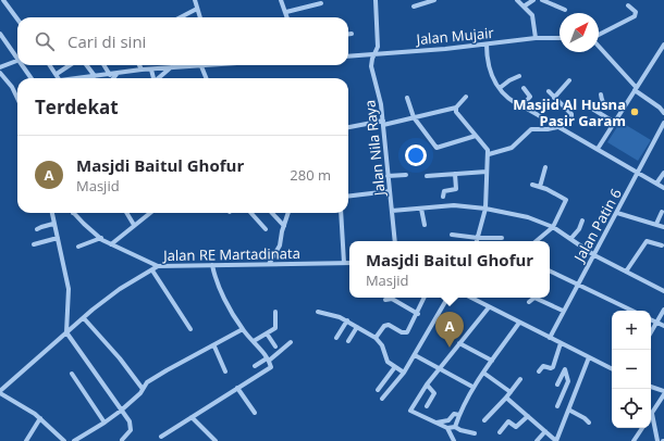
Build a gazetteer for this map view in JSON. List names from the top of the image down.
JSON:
{
  "streets": {
    "street": [
      "Jalan Mujair",
      "Jalan Nila Raya",
      "Jalan Patin 6",
      "Jalan RE Martadinata"
    ]
  },
  "crossings": [
    ["Jalan Mujair", "Jalan Nila Raya"]
  ],
  "places": ["Masjid Al Husna Pasir Garam"],
  "north": "top right",
  "page": {
    "search": "Cari di sini",
    "heading": "Terdekat",
    "list": [
      {
        "mark": "A",
        "name": "Masjdi Baitul Ghofur",
        "note": "Masjid",
        "value": "280 m"
      }
    ],
    "popup": ["Masjdi Baitul Ghofur", "Masjid"],
    "map_buttons": ["+", "−"],
    "pins": "A"
  }
}
